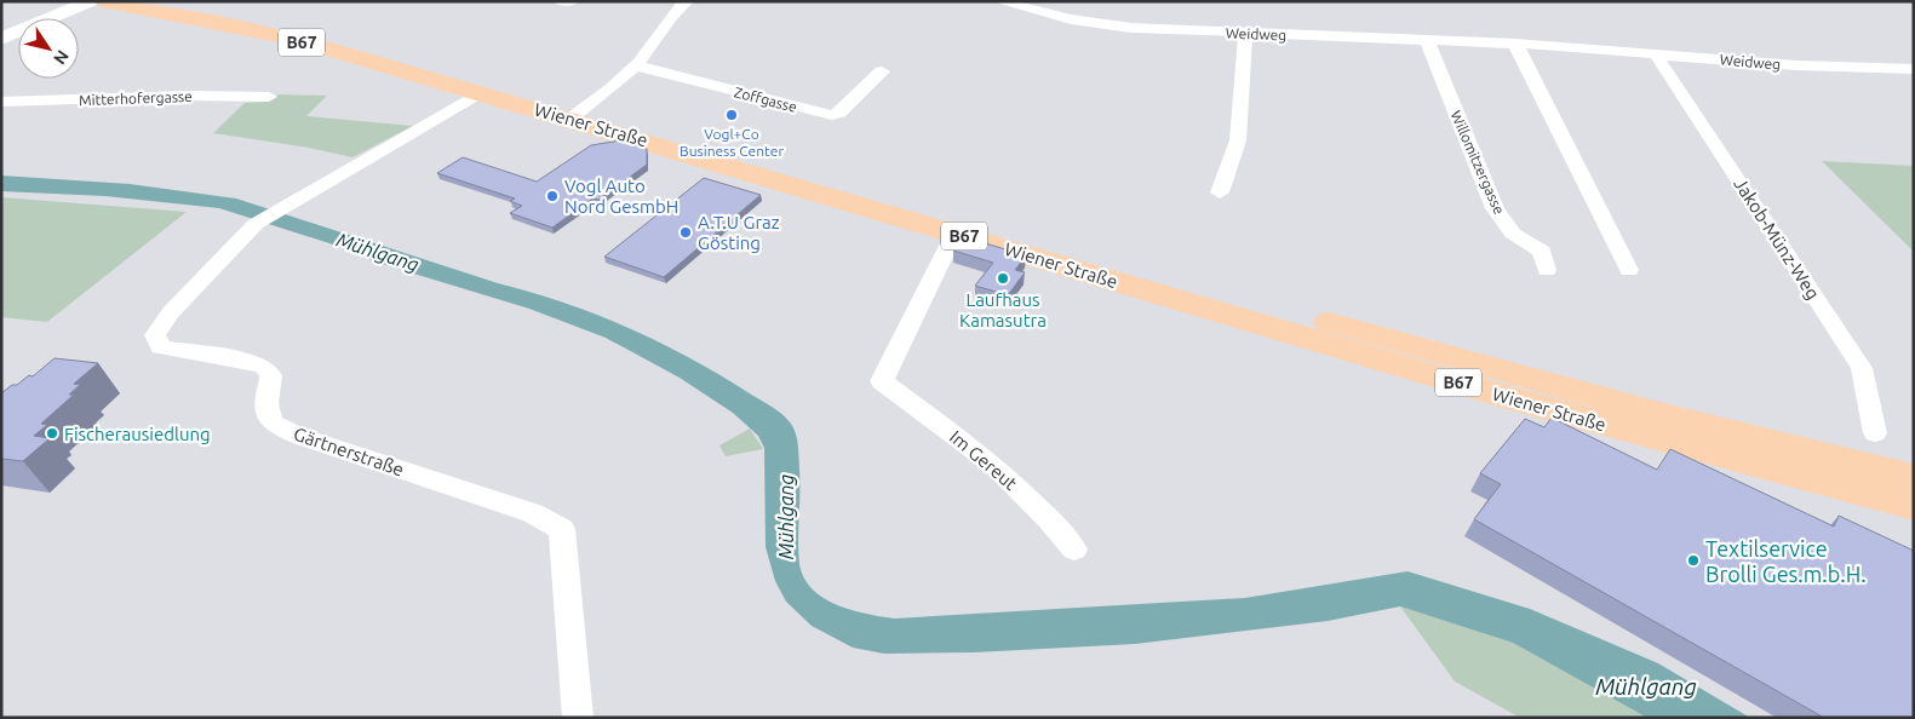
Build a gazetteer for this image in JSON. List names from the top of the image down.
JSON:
{
  "streets": {
    "main road": ["B67", "Wiener Straße"],
    "street": [
      "Weidweg",
      "Mitterhofergasse",
      "Zoffgasse",
      "Willomitzergasse",
      "Jakob-Münz-Weg",
      "Gärtnerstraße",
      "Im Gereut"
    ]
  },
  "crossings": [
    ["Weidweg", "Willomitzergasse"],
    ["Weidweg", "Jakob-Münz-Weg"],
    ["Wiener Straße", "Gärtnerstraße"],
    ["Wiener Straße", "Im Gereut"]
  ],
  "water": ["Mühlgang"],
  "places": [
    "Vogl+Co Business Center",
    "Vogl Auto Nord GesmbH",
    "A.T.U Graz Gösting",
    "Laufhaus Kamasutra",
    "Fischerausiedlung",
    "Textilservice Brolli Ges.m.b.H."
  ],
  "north": "bottom right"
}
